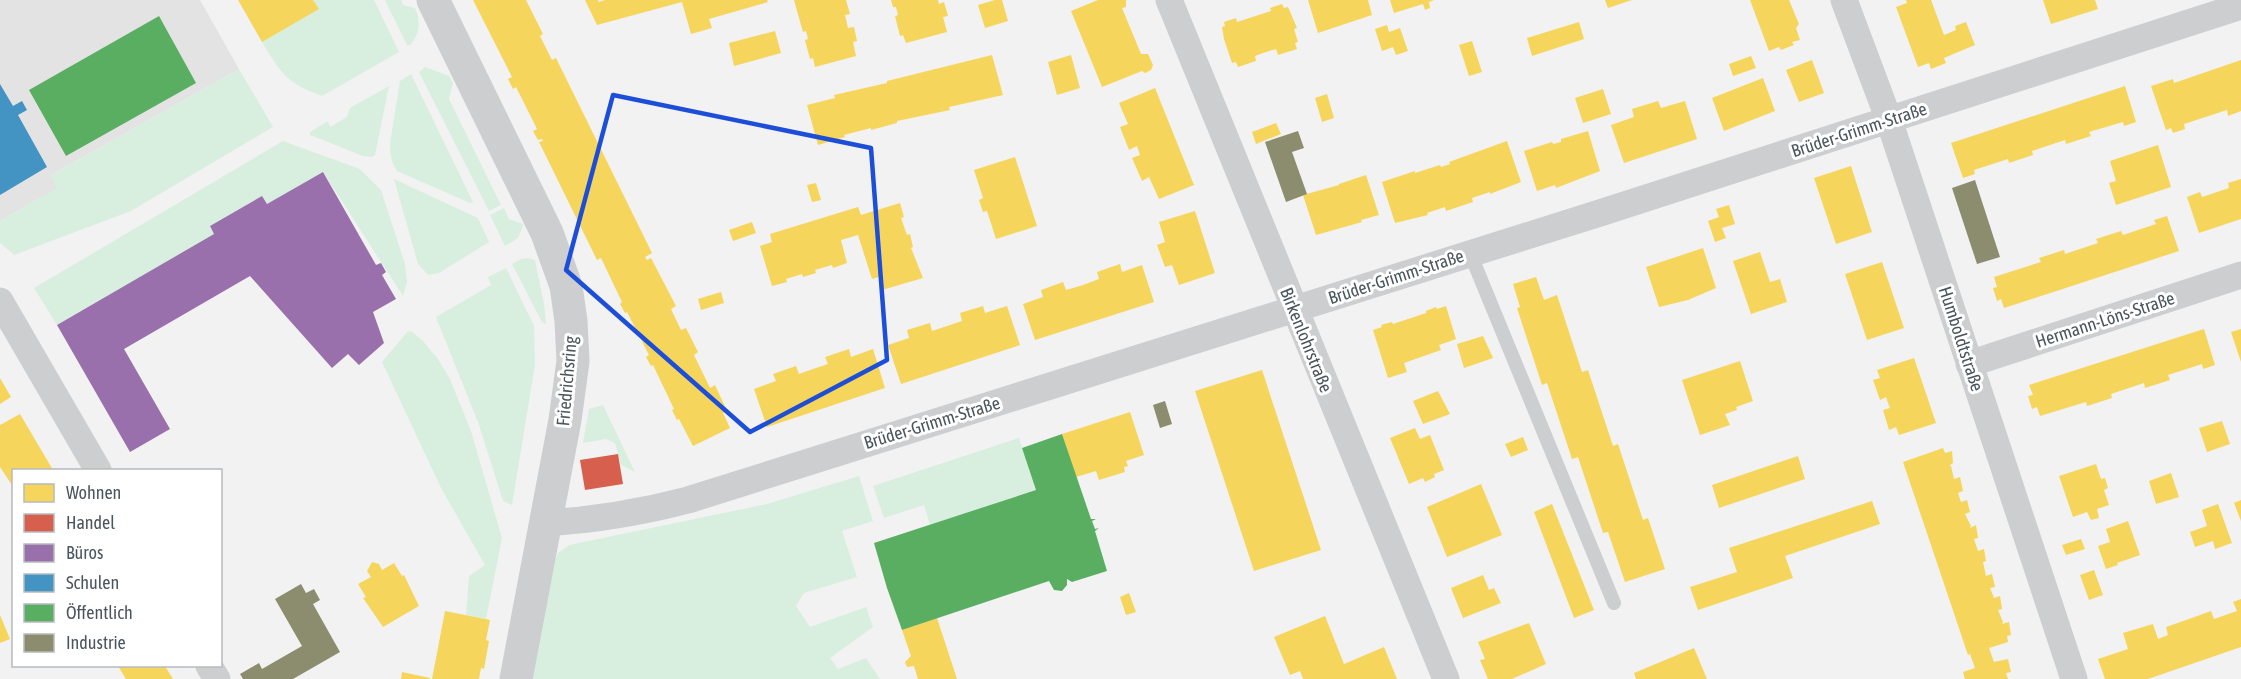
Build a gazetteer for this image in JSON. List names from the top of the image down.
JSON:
{
  "streets": {
    "street": [
      "Brüder-Grimm-Straße",
      "Hermann-Löns-Straße",
      "Humboldtstraße",
      "Birkenlohrstraße",
      "Friedrichsring"
    ]
  },
  "crossings": [
    ["Brüder-Grimm-Straße", "Humboldtstraße"],
    ["Brüder-Grimm-Straße", "Birkenlohrstraße"],
    ["Brüder-Grimm-Straße", "Friedrichsring"],
    ["Hermann-Löns-Straße", "Humboldtstraße"]
  ],
  "legend": [
    "Wohnen",
    "Handel",
    "Büros",
    "Schulen",
    "Öffentlich",
    "Industrie"
  ]
}
